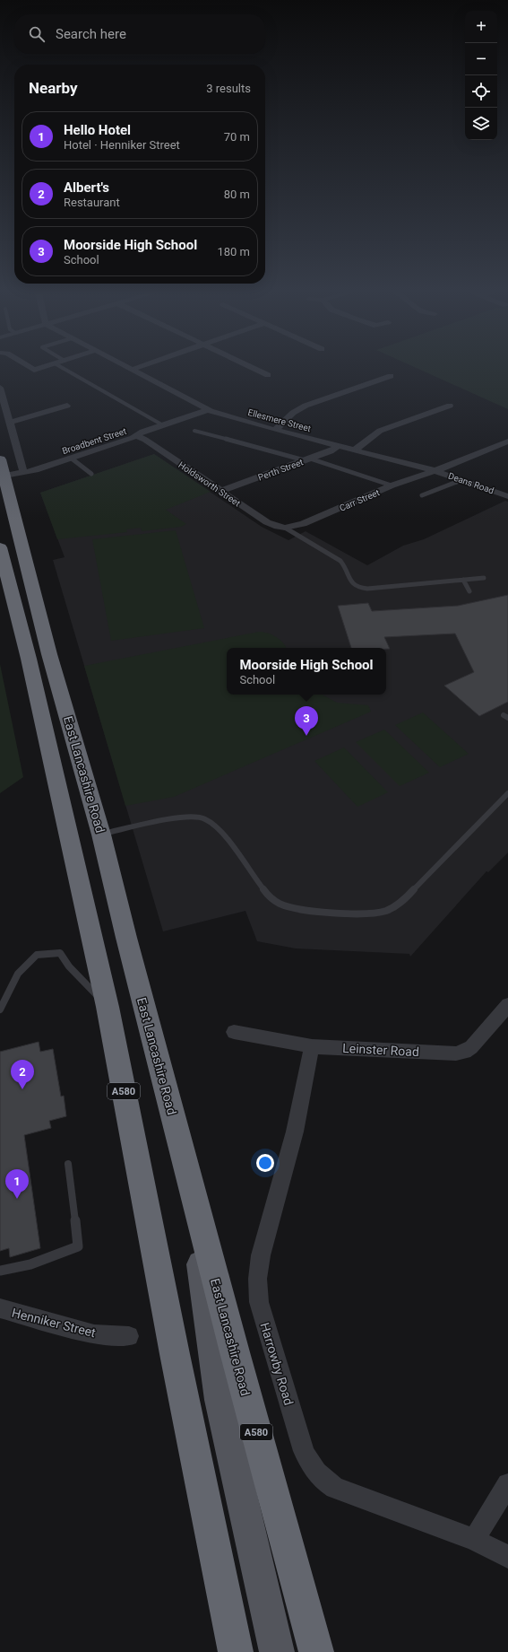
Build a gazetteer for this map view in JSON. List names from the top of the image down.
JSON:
{
  "streets": {
    "highway": ["East Lancashire Road", "A580"],
    "street": [
      "Ellesmere Street",
      "Broadbent Street",
      "Perth Street",
      "Deans Road",
      "Holdsworth Street",
      "Carr Street",
      "Leinster Road",
      "Henniker Street",
      "Harrowby Road"
    ]
  },
  "crossings": [
    ["Ellesmere Street", "Broadbent Street"],
    ["Ellesmere Street", "Perth Street"],
    ["Ellesmere Street", "Deans Road"],
    ["Ellesmere Street", "Carr Street"],
    ["Broadbent Street", "Holdsworth Street"],
    ["Broadbent Street", "East Lancashire Road"],
    ["Perth Street", "Holdsworth Street"],
    ["Deans Road", "Carr Street"],
    ["Holdsworth Street", "Carr Street"],
    ["Leinster Road", "Harrowby Road"]
  ],
  "page": {
    "map_buttons": ["+", "−"],
    "search": "Search here",
    "heading": ["Nearby", "3 results"],
    "list": [
      {
        "mark": "1",
        "name": "Hello Hotel",
        "note": "Hotel · Henniker Street",
        "value": "70 m"
      },
      {
        "mark": "2",
        "name": "Albert's",
        "note": "Restaurant",
        "value": "80 m"
      },
      {
        "mark": "3",
        "name": "Moorside High School",
        "note": "School",
        "value": "180 m"
      }
    ],
    "popup": ["Moorside High School", "School"],
    "pins": ["3", "2", "1"]
  }
}
